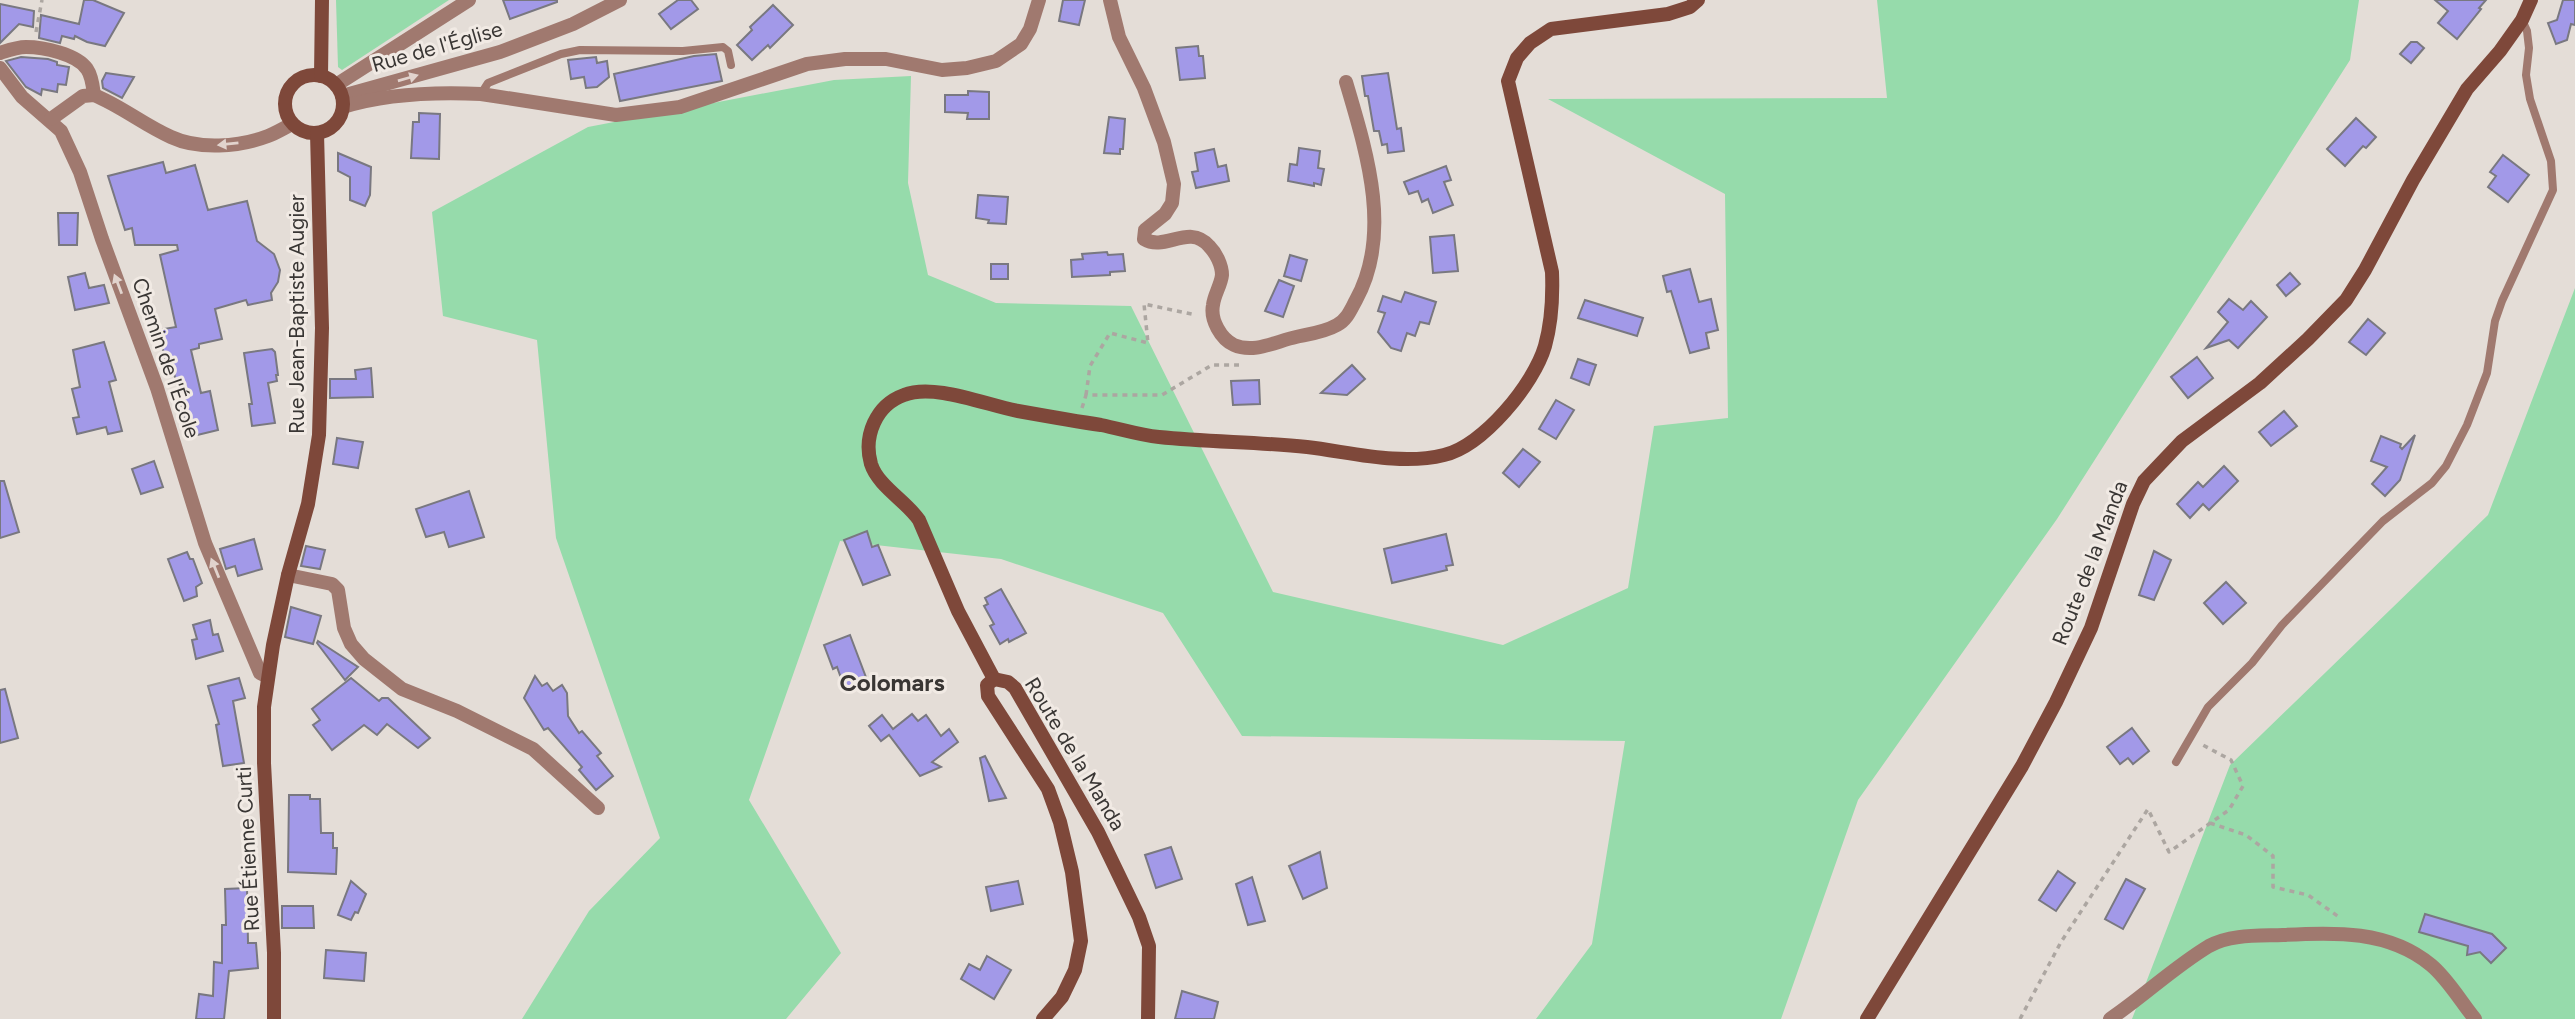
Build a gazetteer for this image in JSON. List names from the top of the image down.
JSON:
{
  "streets": {
    "main road": ["Rue Jean-Baptiste Augier", "Route de la Manda", "Rue Étienne Curti"],
    "street": ["Rue de l'Église", "Chemin de l'École"]
  },
  "crossings": [
    ["Rue de l'Église", "Rue Jean-Baptiste Augier"],
    ["Rue Jean-Baptiste Augier", "Chemin de l'École"],
    ["Rue Jean-Baptiste Augier", "Rue Étienne Curti"],
    ["Chemin de l'École", "Rue Étienne Curti"]
  ],
  "one_way": ["Chemin de l'École"],
  "districts": ["Colomars"]
}
